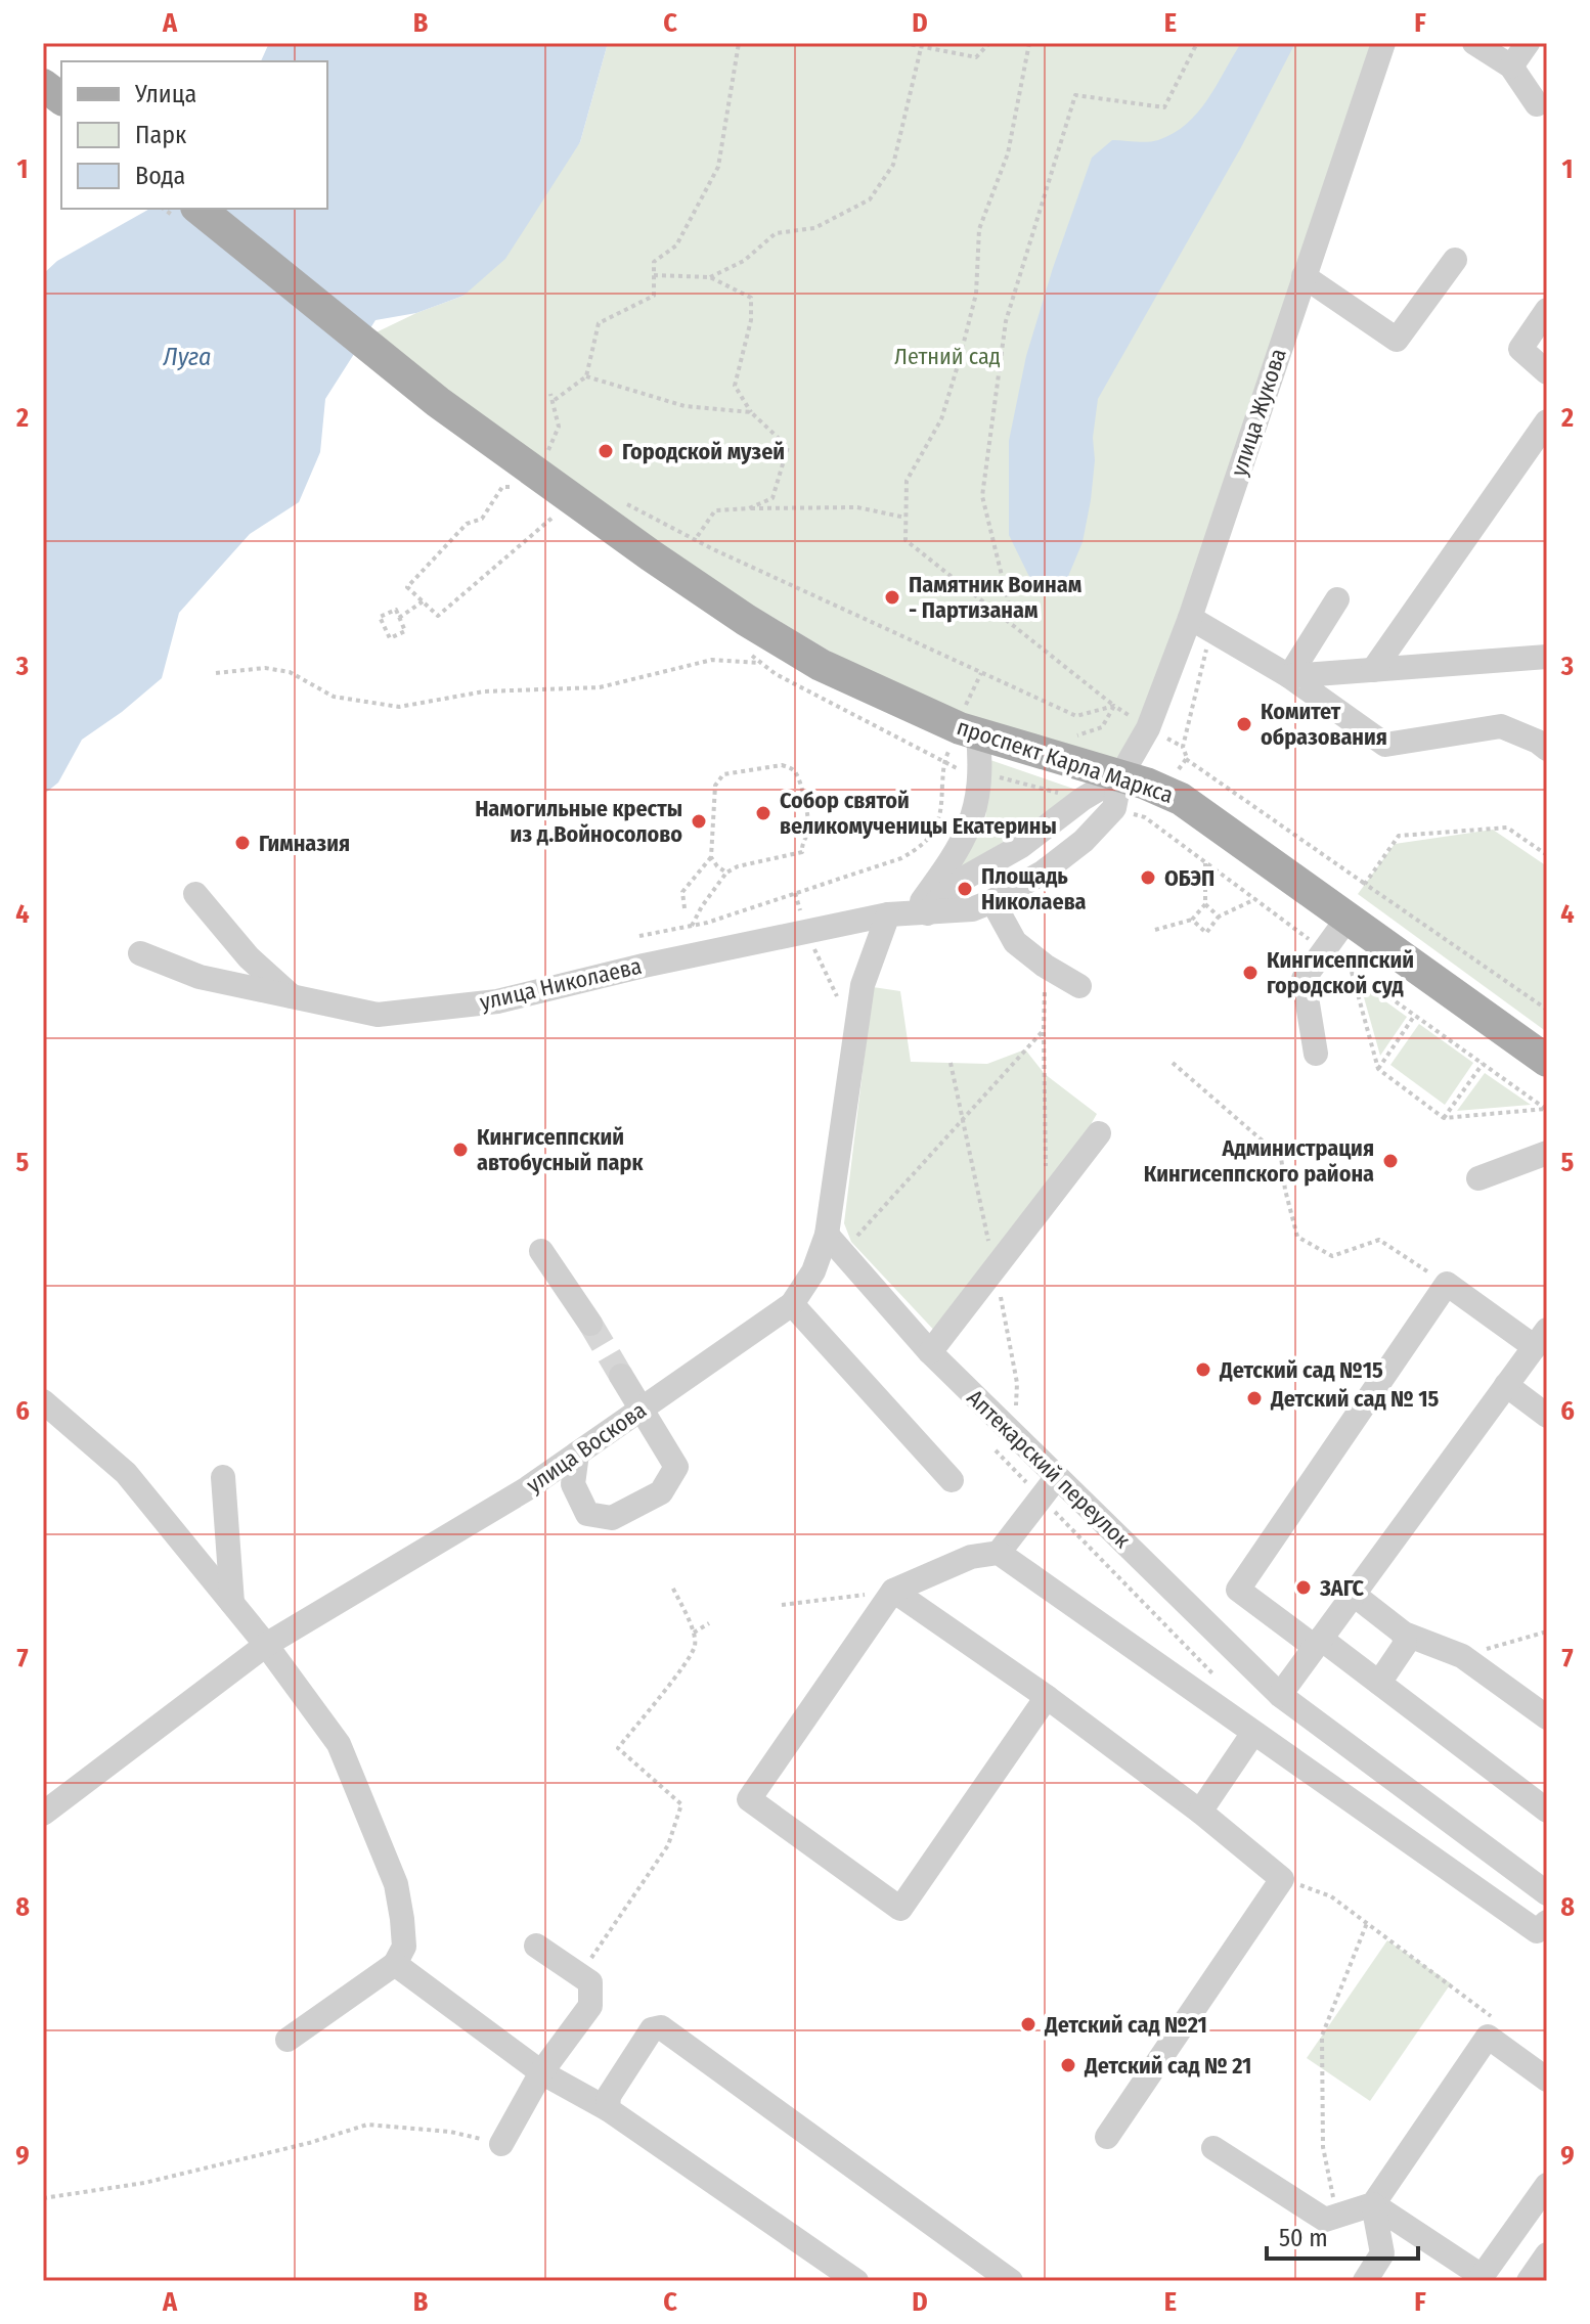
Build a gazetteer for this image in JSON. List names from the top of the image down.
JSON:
{
  "streets": {
    "main road": ["проспект Карла Маркса"],
    "street": [
      "улица Жукова",
      "улица Николаева",
      "улица Воскова",
      "Аптекарский переулок"
    ]
  },
  "crossings": [
    ["улица Жукова", "проспект Карла Маркса"],
    ["улица Жукова", "улица Николаева"],
    ["улица Николаева", "улица Воскова"],
    ["улица Воскова", "Аптекарский переулок"]
  ],
  "water": ["Луга"],
  "parks": ["Летний сад"],
  "places": [
    "Городской музей",
    "Памятник Воинам - Партизанам",
    "Комитет образования",
    "Собор святой великомученицы Екатерины",
    "Намогильные кресты из д.Войносолово",
    "Гимназия",
    "ОБЭП",
    "Площадь Николаева",
    "Кингисеппский городской суд",
    "Кингисеппский автобусный парк",
    "Администрация Кингисеппского района",
    "Детский сад №15",
    "Детский сад № 15",
    "ЗАГС",
    "Детский сад №21",
    "Детский сад № 21"
  ],
  "legend": ["Улица", "Парк", "Вода"],
  "scale_bar": "50 m",
  "grid": {
    "columns": [
      "A",
      "B",
      "C",
      "D",
      "E",
      "F"
    ],
    "rows": [
      "1",
      "2",
      "3",
      "4",
      "5",
      "6",
      "7",
      "8",
      "9"
    ]
  }
}
